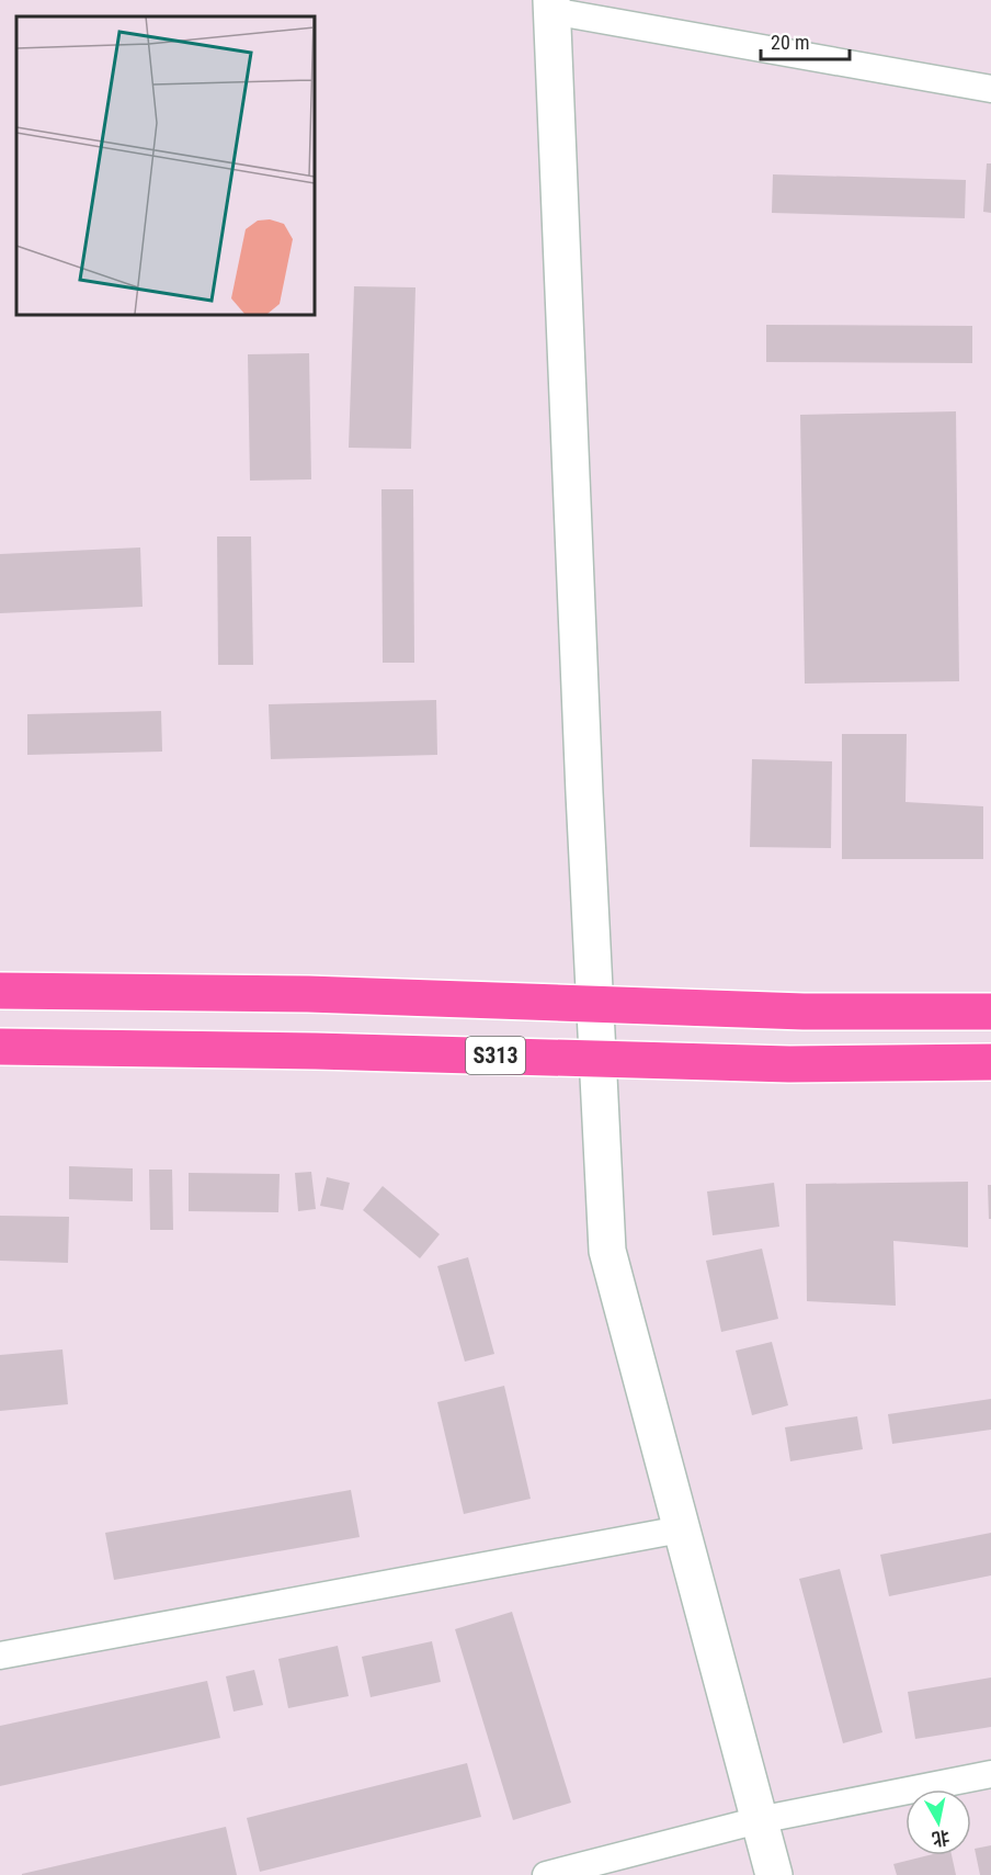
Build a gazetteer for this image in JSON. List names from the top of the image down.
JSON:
{
  "streets": {
    "main road": ["S313"]
  },
  "scale_bar": "20 m",
  "north": "bottom"
}
